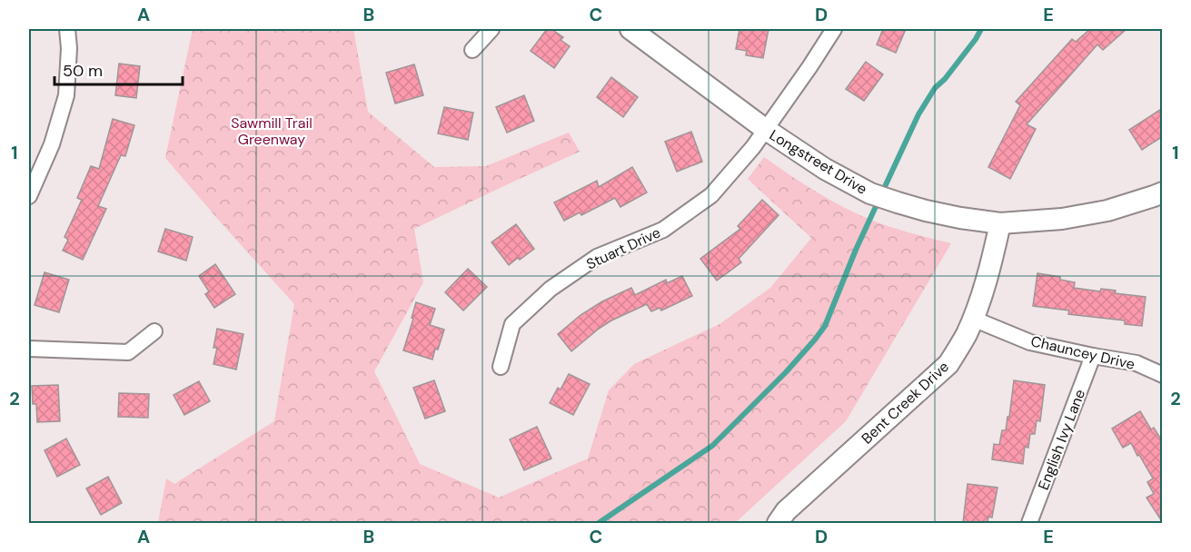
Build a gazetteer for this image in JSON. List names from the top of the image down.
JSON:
{
  "streets": {
    "street": [
      "Longstreet Drive",
      "Stuart Drive",
      "Chauncey Drive",
      "Bent Creek Drive",
      "English Ivy Lane"
    ]
  },
  "crossings": [
    ["Longstreet Drive", "Stuart Drive"],
    ["Longstreet Drive", "Bent Creek Drive"],
    ["Chauncey Drive", "Bent Creek Drive"],
    ["Chauncey Drive", "English Ivy Lane"]
  ],
  "parks": ["Sawmill Trail Greenway"],
  "scale_bar": "50 m",
  "grid": {
    "columns": [
      "A",
      "B",
      "C",
      "D",
      "E"
    ],
    "rows": ["1", "2"]
  }
}
